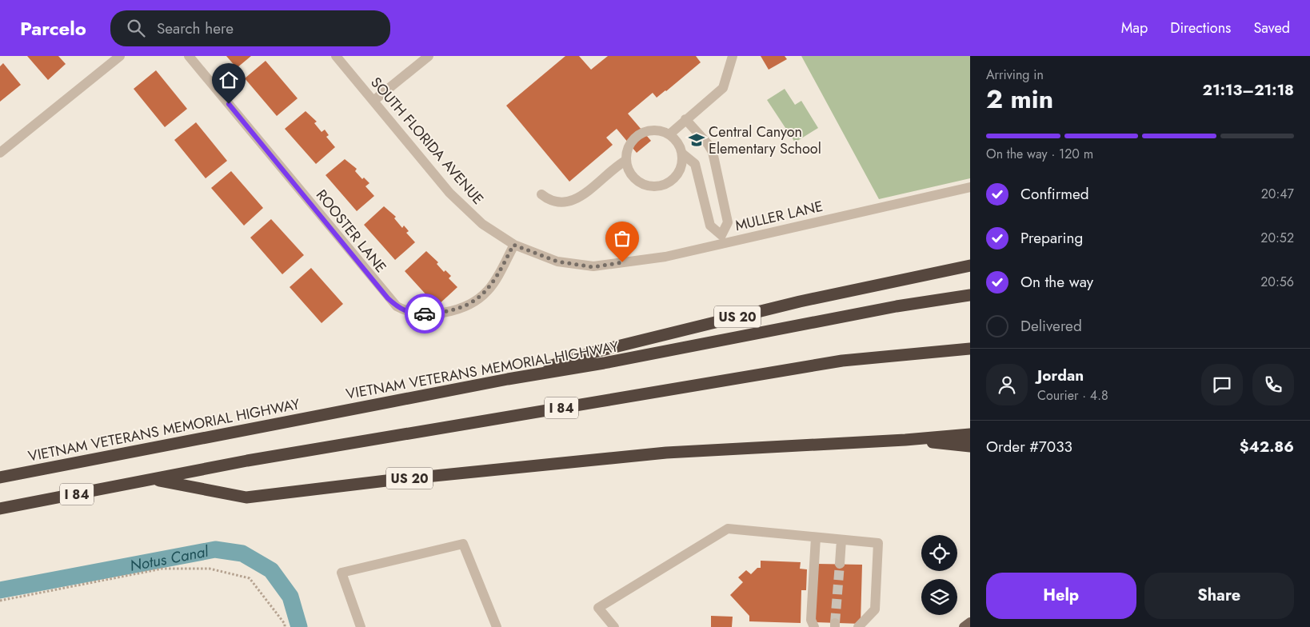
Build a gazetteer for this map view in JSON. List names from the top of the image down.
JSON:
{
  "streets": {
    "highway": ["US 20", "VIETNAM VETERANS MEMORIAL HIGHWAY", "I 84"],
    "street": ["SOUTH FLORIDA AVENUE", "MULLER LANE", "ROOSTER LANE"]
  },
  "crossings": [
    ["SOUTH FLORIDA AVENUE", "MULLER LANE"],
    ["SOUTH FLORIDA AVENUE", "ROOSTER LANE"],
    ["US 20", "VIETNAM VETERANS MEMORIAL HIGHWAY"],
    ["US 20", "I 84"]
  ],
  "water": ["Notus Canal"],
  "places": {
    "school or university": ["Central Canyon Elementary School"]
  },
  "page": {
    "header": "Parcelo",
    "search": "Search here",
    "nav": ["Map", "Directions", "Saved"],
    "heading": ["2 min", "Arriving in", "21:13–21:18"],
    "panel": [
      "Jordan",
      "Courier · 4.8",
      "Order #7033",
      "$42.86"
    ],
    "bar": "On the way · 120 m",
    "list": [
      ["Confirmed", "20:47"],
      ["Preparing", "20:52"],
      ["On the way", "20:56"],
      "Delivered"
    ],
    "buttons": ["Help", "Share"]
  }
}
